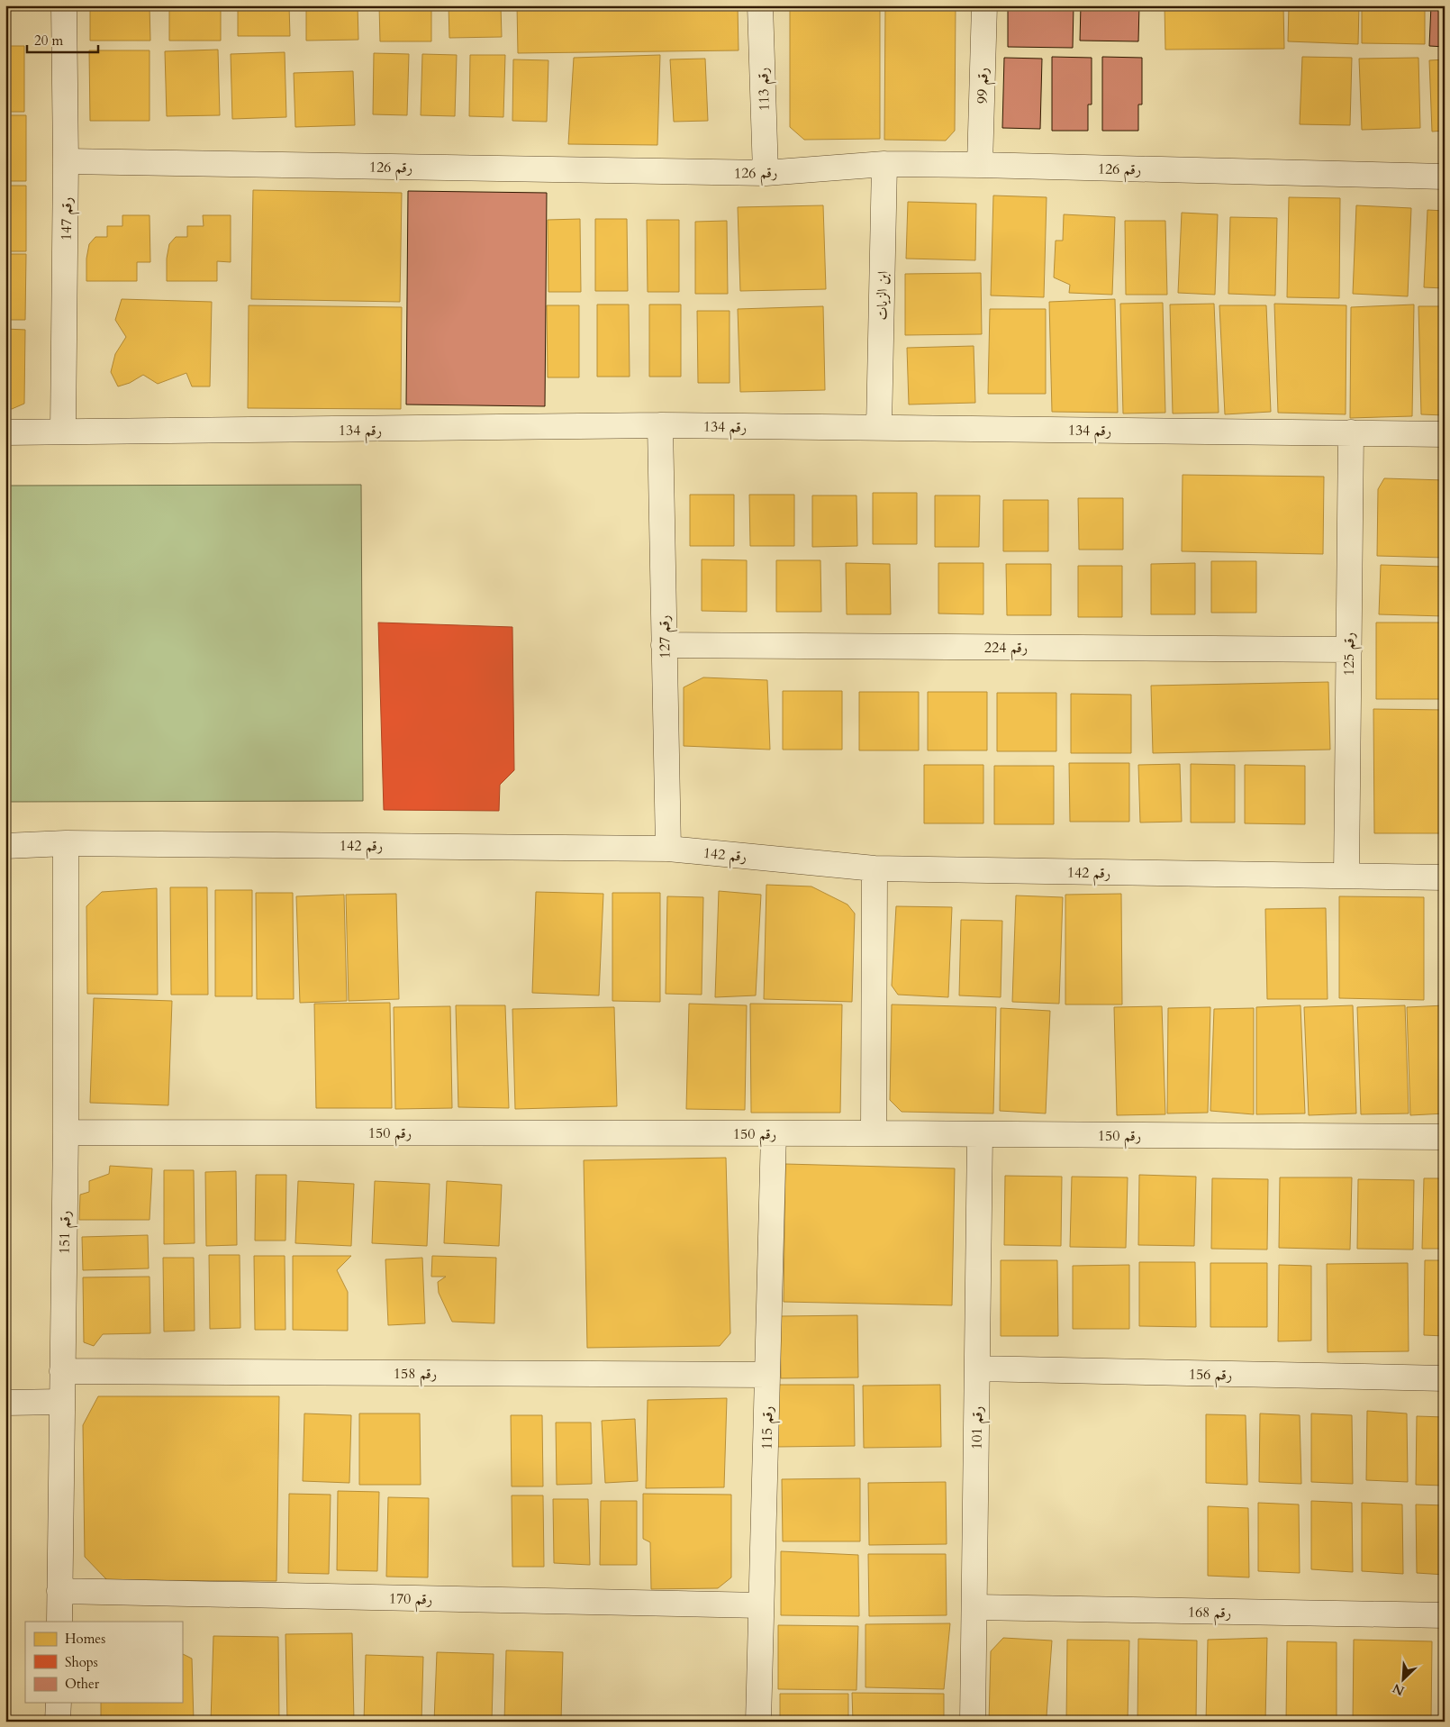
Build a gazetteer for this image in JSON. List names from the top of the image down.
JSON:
{
  "streets": {
    "street": [
      "رقم 99",
      "رقم 113",
      "رقم 126",
      "رقم 147",
      "ابن الزيات",
      "رقم 134",
      "رقم 127",
      "رقم 224",
      "رقم 125",
      "رقم 142",
      "رقم 150",
      "رقم 151",
      "رقم 158",
      "رقم 156",
      "رقم 115",
      "رقم 101",
      "رقم 170",
      "رقم 168"
    ]
  },
  "crossings": [
    ["رقم 99", "رقم 126"],
    ["رقم 113", "رقم 126"],
    ["رقم 126", "رقم 147"],
    ["رقم 126", "ابن الزيات"],
    ["رقم 147", "رقم 134"],
    ["ابن الزيات", "رقم 134"],
    ["رقم 134", "رقم 127"],
    ["رقم 134", "رقم 125"],
    ["رقم 127", "رقم 224"],
    ["رقم 127", "رقم 142"],
    ["رقم 224", "رقم 125"],
    ["رقم 125", "رقم 142"],
    ["رقم 142", "رقم 151"],
    ["رقم 150", "رقم 151"],
    ["رقم 150", "رقم 115"],
    ["رقم 150", "رقم 101"],
    ["رقم 151", "رقم 158"],
    ["رقم 151", "رقم 170"],
    ["رقم 158", "رقم 115"],
    ["رقم 156", "رقم 101"],
    ["رقم 115", "رقم 170"],
    ["رقم 101", "رقم 168"]
  ],
  "legend": ["Homes", "Shops", "Other"],
  "scale_bar": "20 m",
  "north": "bottom left"
}
